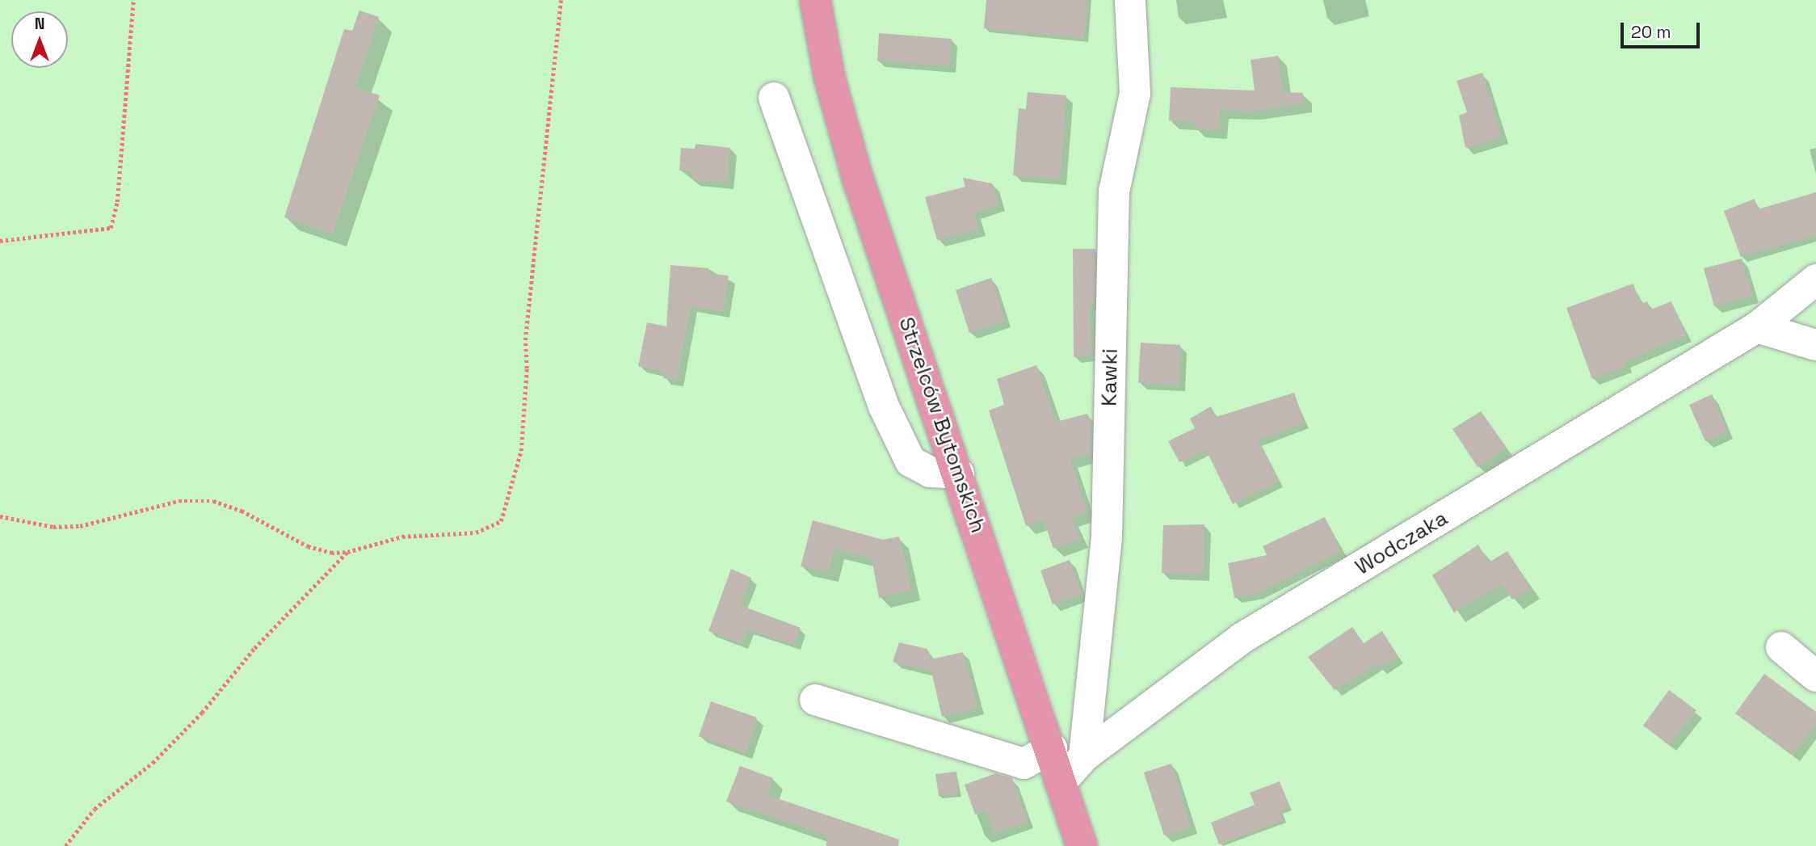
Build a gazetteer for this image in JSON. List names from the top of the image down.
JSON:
{
  "streets": {
    "highway": ["Strzelców Bytomskich"],
    "street": ["Kawki", "Wodczaka"]
  },
  "crossings": [
    ["Kawki", "Wodczaka"],
    ["Strzelców Bytomskich", "Wodczaka"]
  ],
  "scale_bar": "20 m",
  "north": "top"
}
